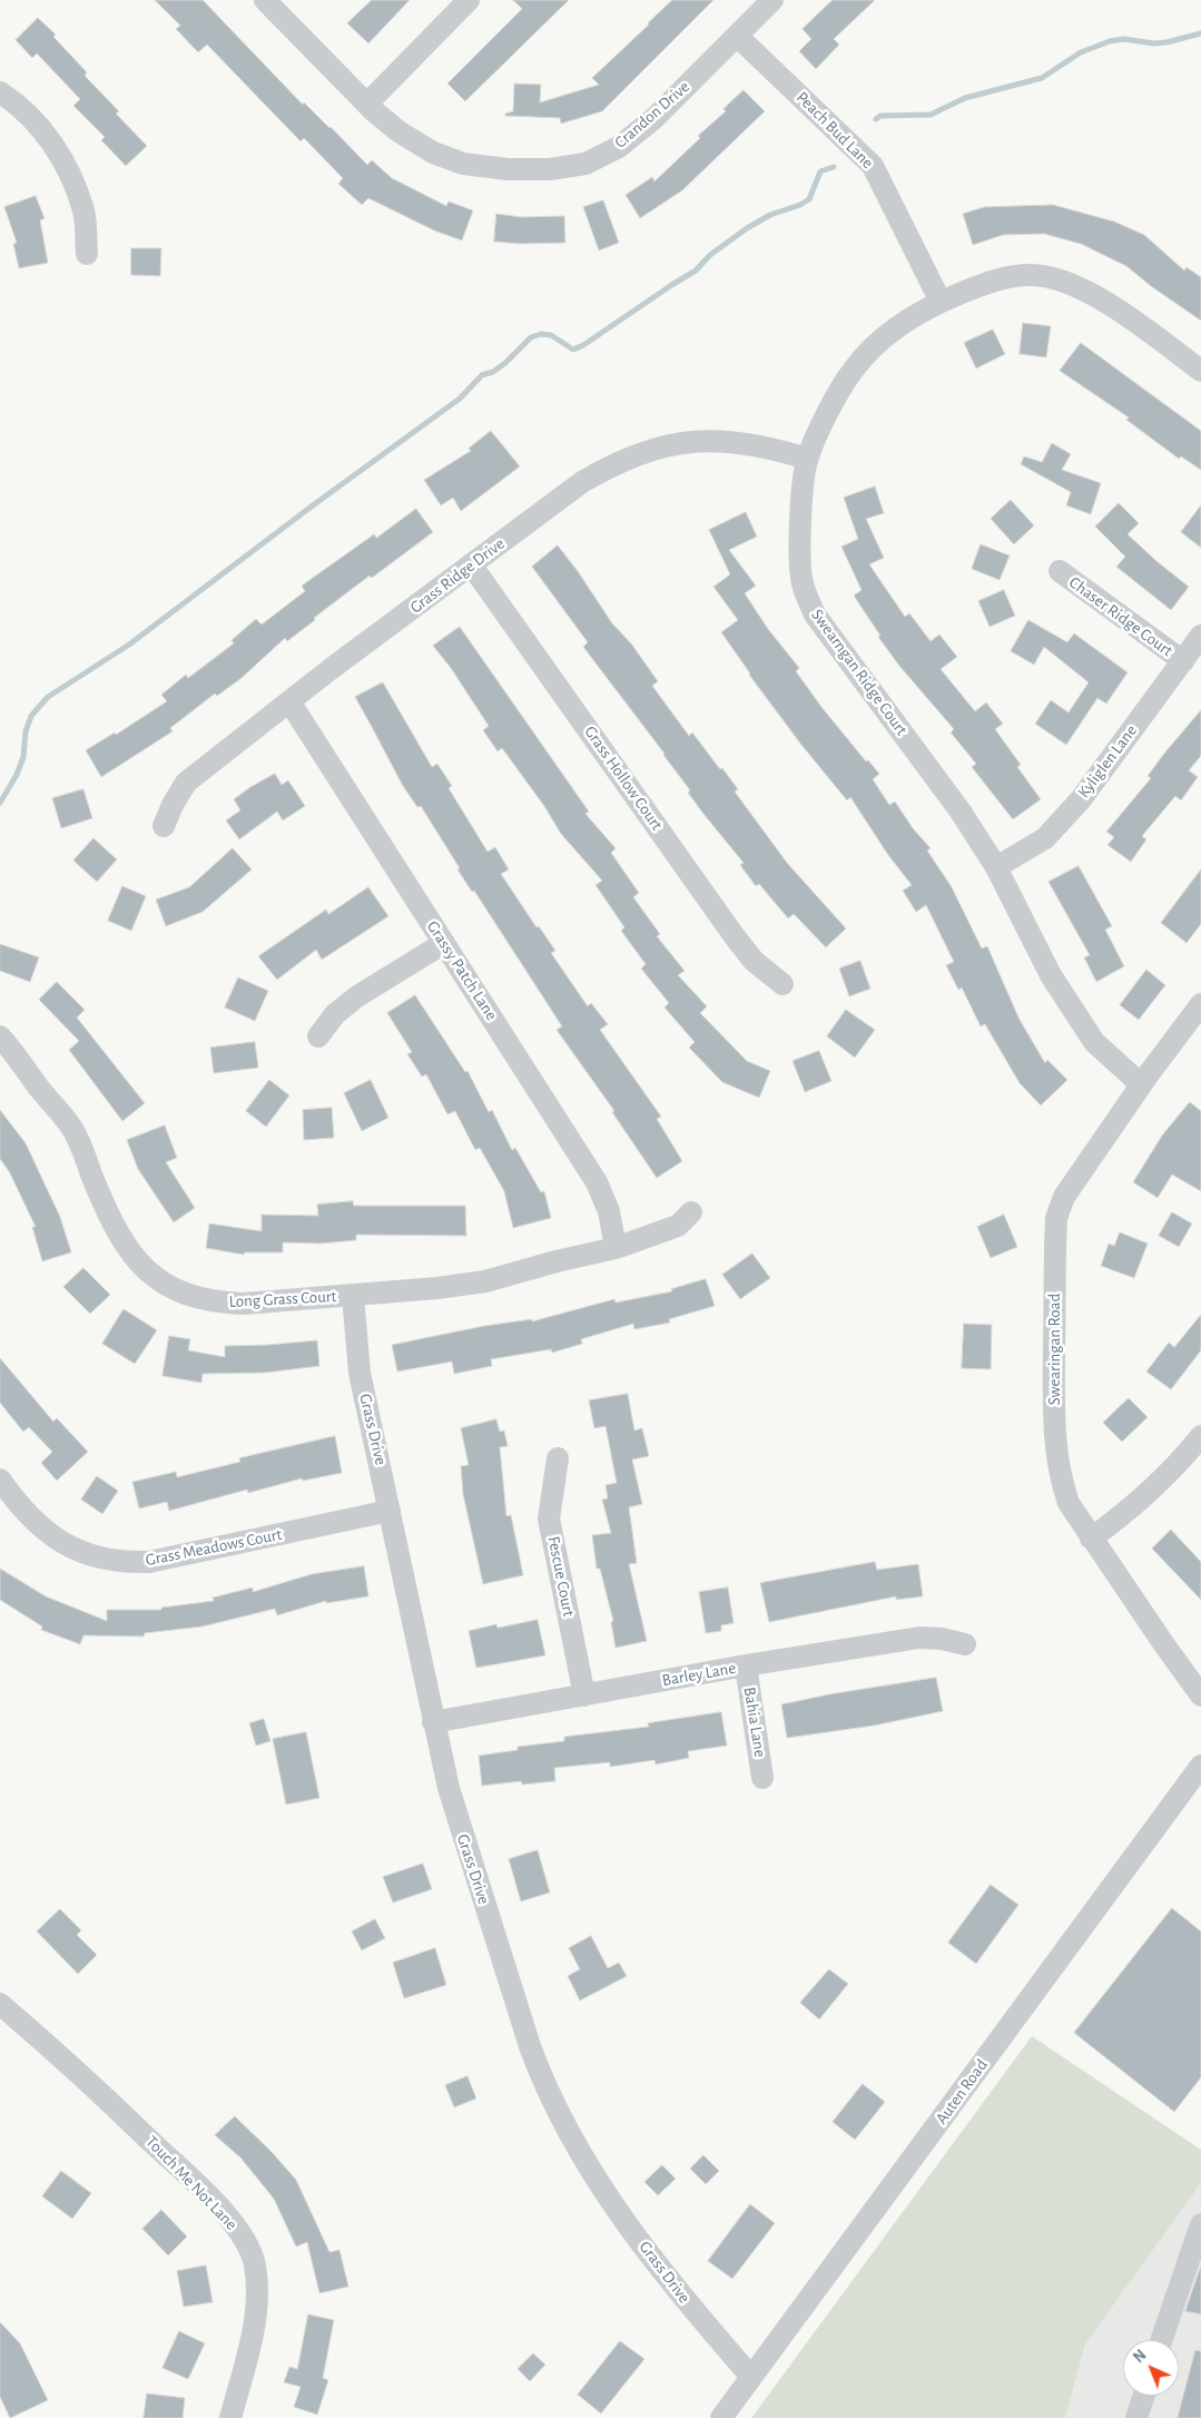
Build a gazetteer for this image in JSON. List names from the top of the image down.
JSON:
{
  "streets": {
    "street": [
      "Crandon Drive",
      "Peach Bud Lane",
      "Grass Ridge Drive",
      "Chaser Ridge Court",
      "Swearngan Ridge Court",
      "Kyliglen Lane",
      "Grass Hollow Court",
      "Grassy Patch Lane",
      "Long Grass Court",
      "Swearingan Road",
      "Grass Drive",
      "Grass Meadows Court",
      "Fescue Court",
      "Barley Lane",
      "Bahia Lane",
      "Auten Road",
      "Touch Me Not Lane"
    ]
  },
  "crossings": [
    ["Crandon Drive", "Peach Bud Lane"],
    ["Peach Bud Lane", "Swearngan Ridge Court"],
    ["Grass Ridge Drive", "Swearngan Ridge Court"],
    ["Grass Ridge Drive", "Grass Hollow Court"],
    ["Grass Ridge Drive", "Grassy Patch Lane"],
    ["Chaser Ridge Court", "Kyliglen Lane"],
    ["Swearngan Ridge Court", "Kyliglen Lane"],
    ["Swearngan Ridge Court", "Swearingan Road"],
    ["Grassy Patch Lane", "Long Grass Court"],
    ["Long Grass Court", "Grass Drive"],
    ["Grass Drive", "Grass Meadows Court"],
    ["Grass Drive", "Barley Lane"],
    ["Grass Drive", "Auten Road"],
    ["Fescue Court", "Barley Lane"],
    ["Barley Lane", "Bahia Lane"]
  ],
  "north": "top left"
}
